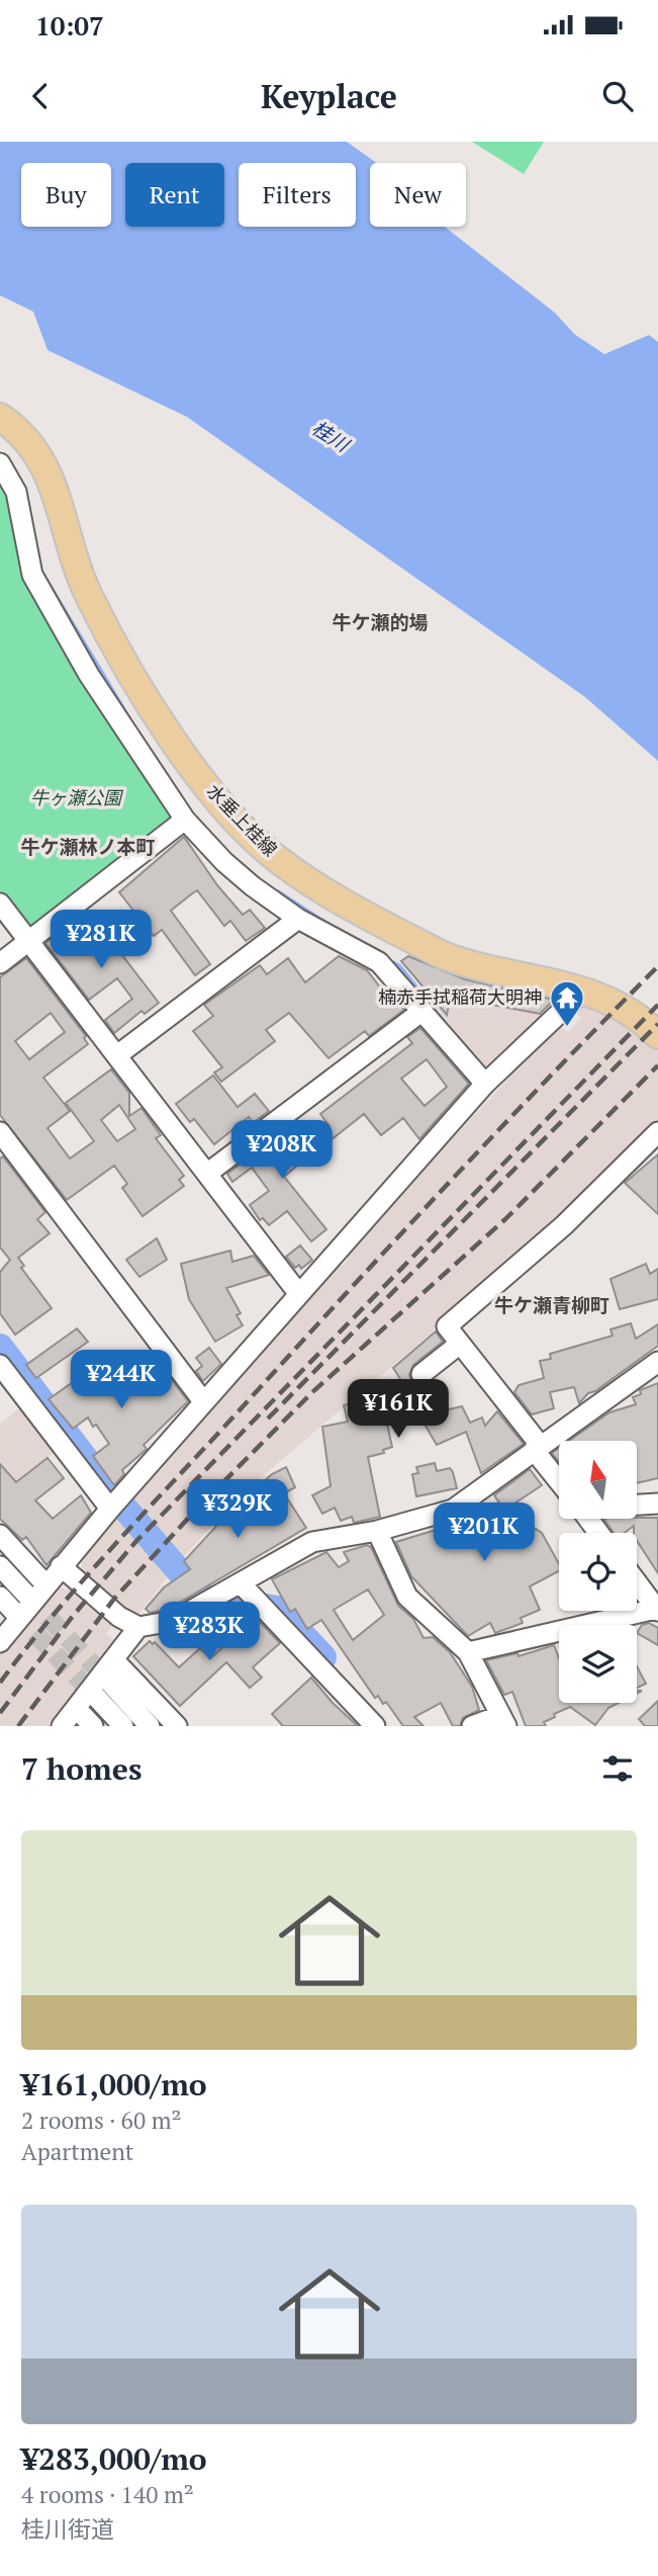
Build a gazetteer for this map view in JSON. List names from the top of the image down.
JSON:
{
  "streets": {
    "main road": ["水垂上桂線"]
  },
  "districts": ["牛ケ瀬的場", "牛ケ瀬林ノ本町", "牛ケ瀬青柳町"],
  "water": ["桂川"],
  "parks": ["牛ヶ瀬公園"],
  "places": {
    "temple": ["楠赤手拭稲荷大明神"]
  },
  "north": "top",
  "page": {
    "status": "10:07",
    "header": "Keyplace",
    "chip": [
      "Buy",
      "Rent",
      "Filters",
      "New"
    ],
    "price": [
      "¥281K",
      "¥208K",
      "¥244K",
      "¥161K",
      "¥329K",
      "¥201K",
      "¥283K"
    ],
    "heading": "7 homes",
    "list": [
      {
        "name": "¥161,000/mo",
        "note": "2 rooms · 60 m² · Apartment"
      },
      {
        "name": "¥283,000/mo",
        "note": "4 rooms · 140 m² · 桂川街道"
      }
    ]
  }
}
